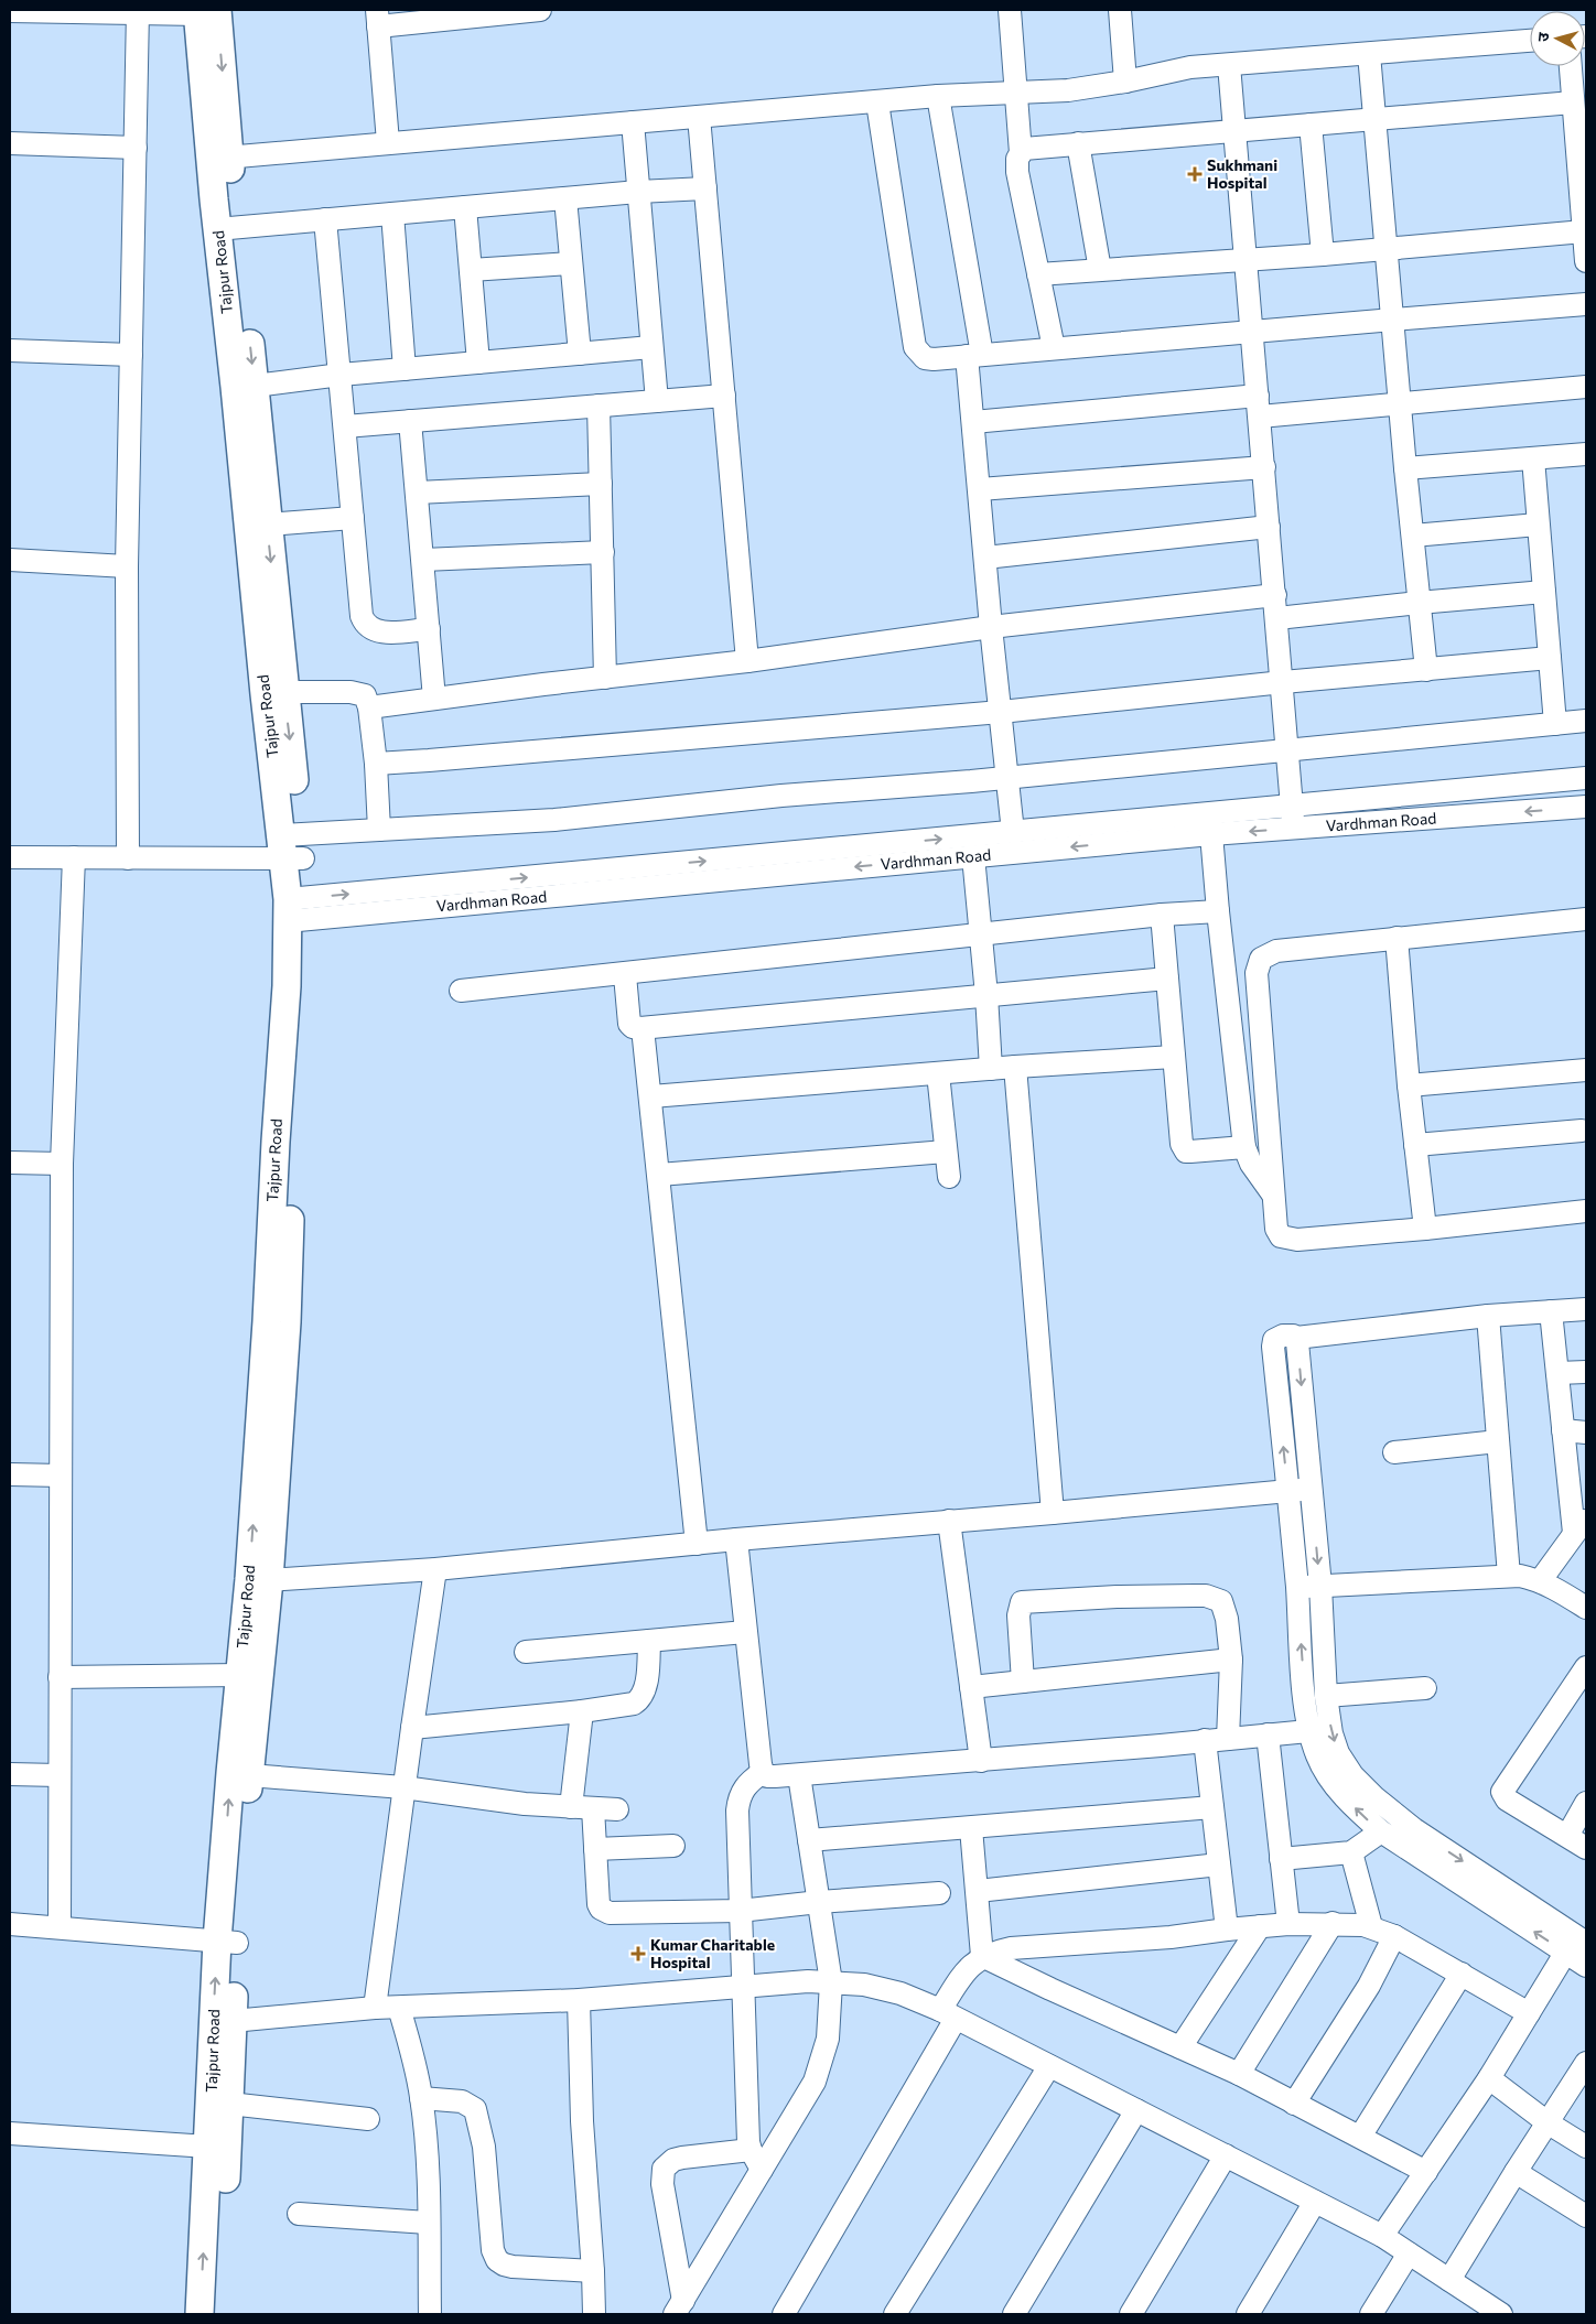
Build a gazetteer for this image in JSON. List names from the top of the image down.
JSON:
{
  "streets": {
    "main road": ["Tajpur Road"],
    "street": ["Vardhman Road"]
  },
  "crossings": [
    ["Tajpur Road", "Vardhman Road"]
  ],
  "places": {
    "health": ["Sukhmani Hospital", "Kumar Charitable Hospital"]
  },
  "north": "left"
}
